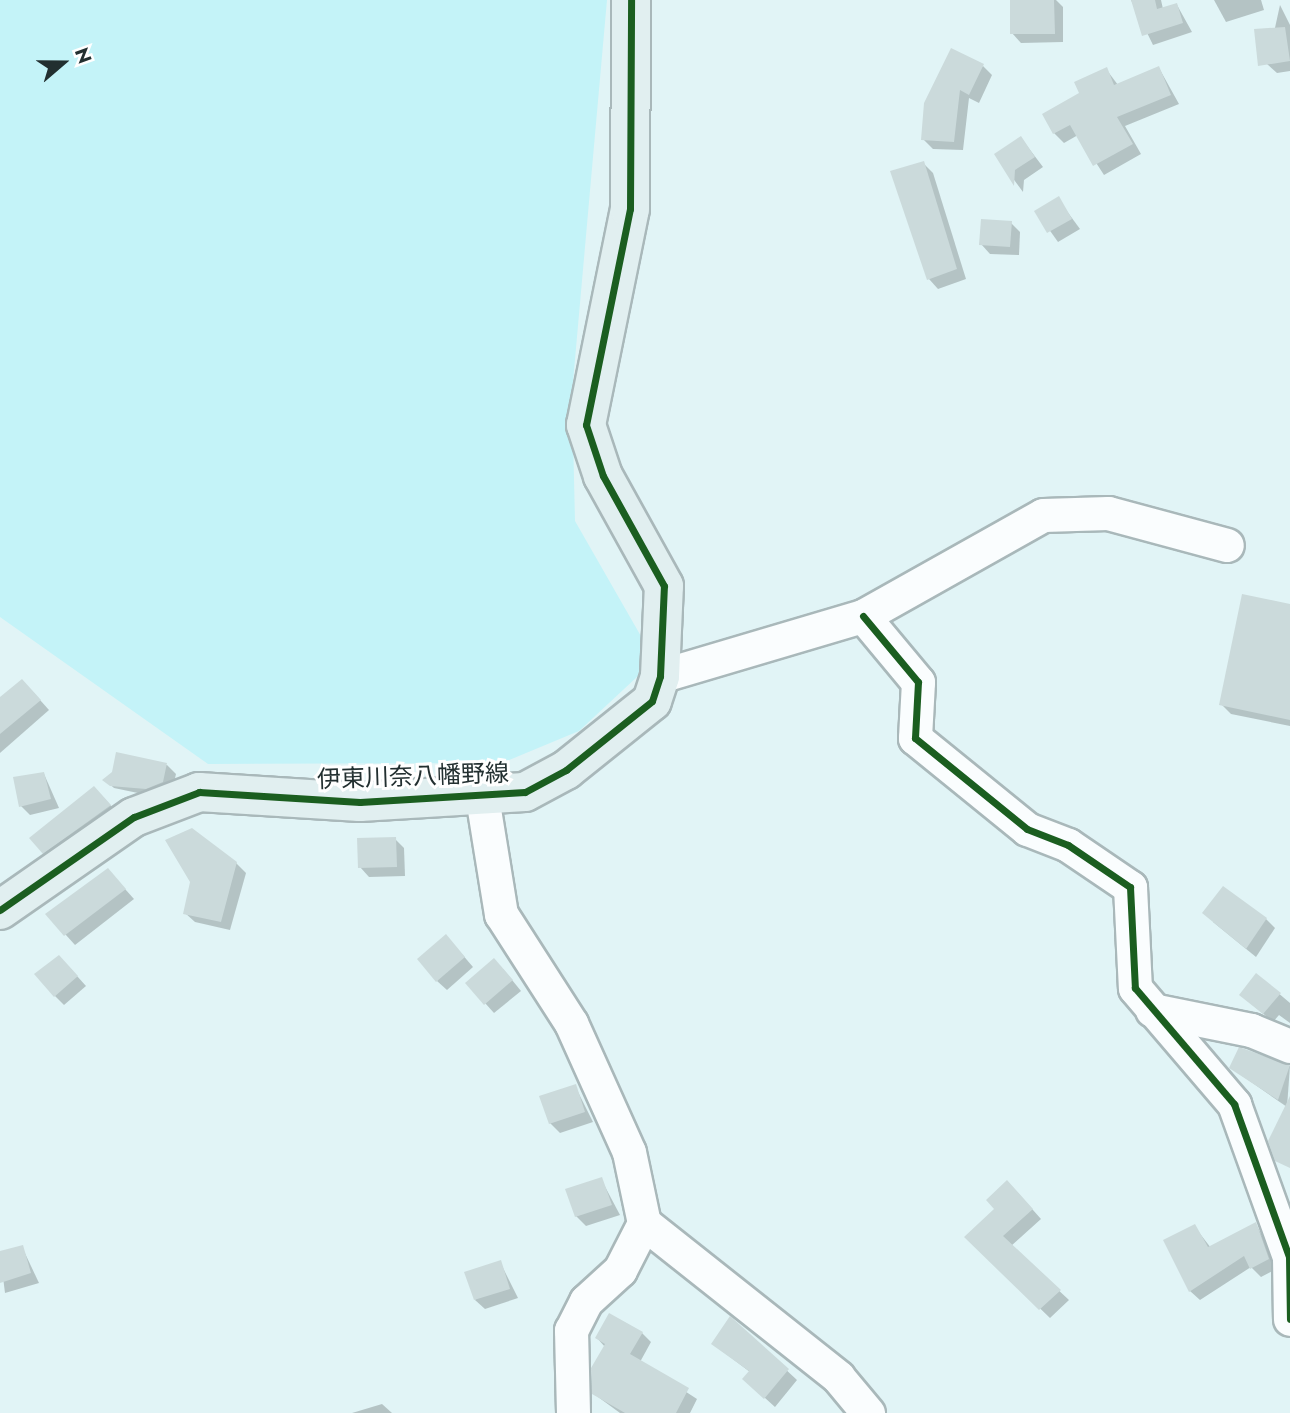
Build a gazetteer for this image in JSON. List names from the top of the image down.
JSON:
{
  "streets": {
    "main road": ["伊東川奈八幡野線"]
  },
  "north": "right"
}
